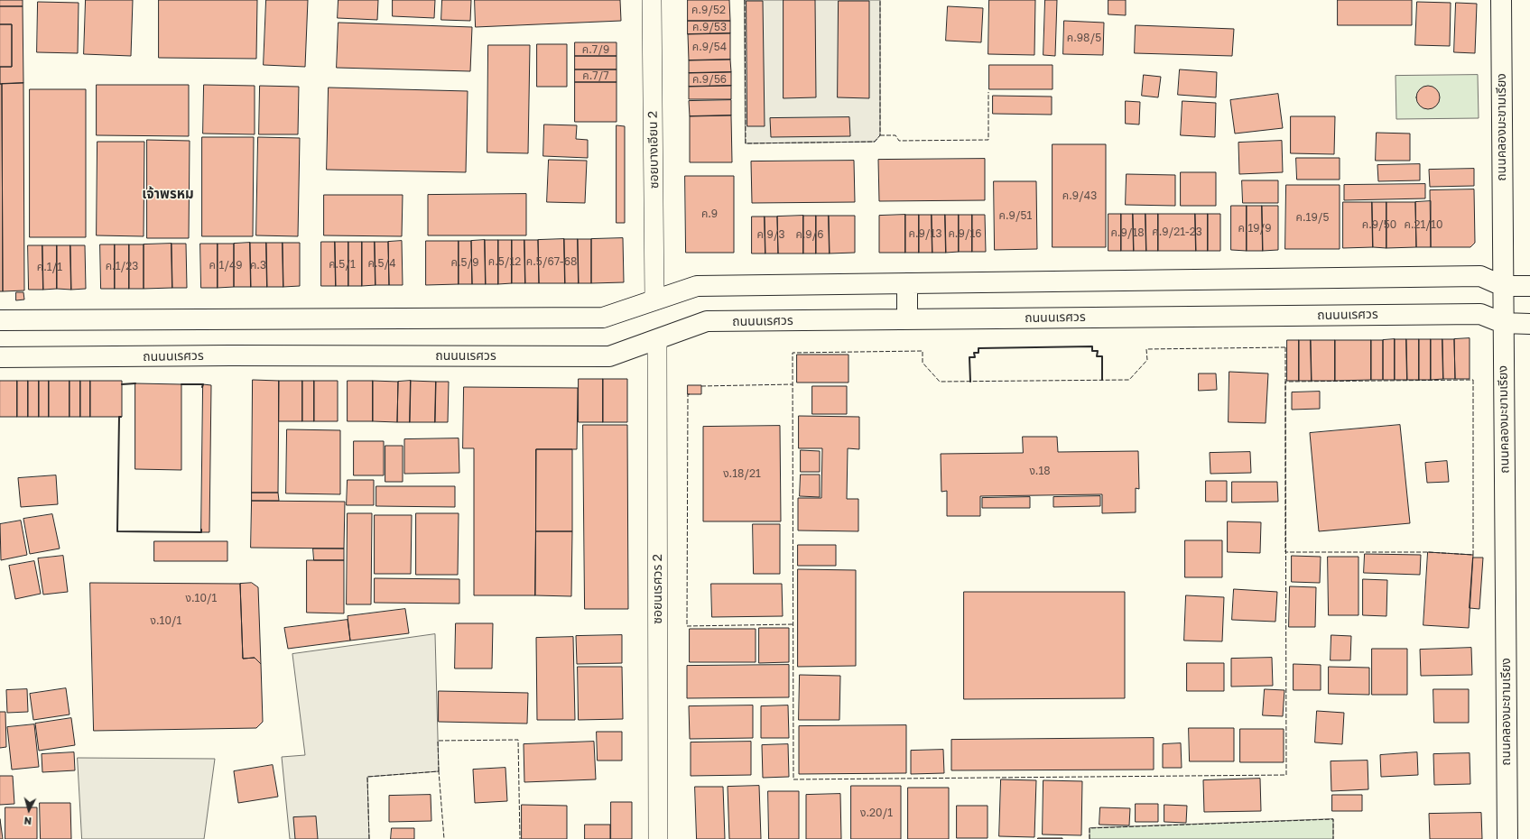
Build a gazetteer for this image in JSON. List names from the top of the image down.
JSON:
{
  "streets": {
    "street": [
      "ถนนคลองมะขามเรียง",
      "ซอยบางเอียน 2",
      "ถนนนเรศวร",
      "ซอยนเรศวร 2"
    ]
  },
  "crossings": [
    ["ถนนคลองมะขามเรียง", "ถนนนเรศวร"],
    ["ถนนนเรศวร", "ซอยนเรศวร 2"]
  ],
  "districts": ["เจ้าพรหม"],
  "house_numbers": [
    "ค.9/52",
    "ค.9/53",
    "ค.98/5",
    "ค.9/54",
    "ค.7/9",
    "ค.7/7",
    "ค.9/56",
    "ค.9/43",
    "ค.9",
    "ค.9/51",
    "ค.19/5",
    "ค.9/50",
    "ค.21/10",
    "ค.19/9",
    "ค.9/21-23",
    "ค.9/18",
    "ค.9/13",
    "ค.9/16",
    "ค.9/3",
    "ค.9/6",
    "ค.5/12",
    "ค.5/67-68",
    "ค.5/9",
    "ค.5/4",
    "ค.5/1",
    "ค.1/49",
    "ค.3",
    "ค.1/23",
    "ค.1/1",
    "ง.18",
    "ง.18/21",
    "ง.10/1",
    "ง.10/1",
    "ง.20/1"
  ],
  "north": "bottom"
}
